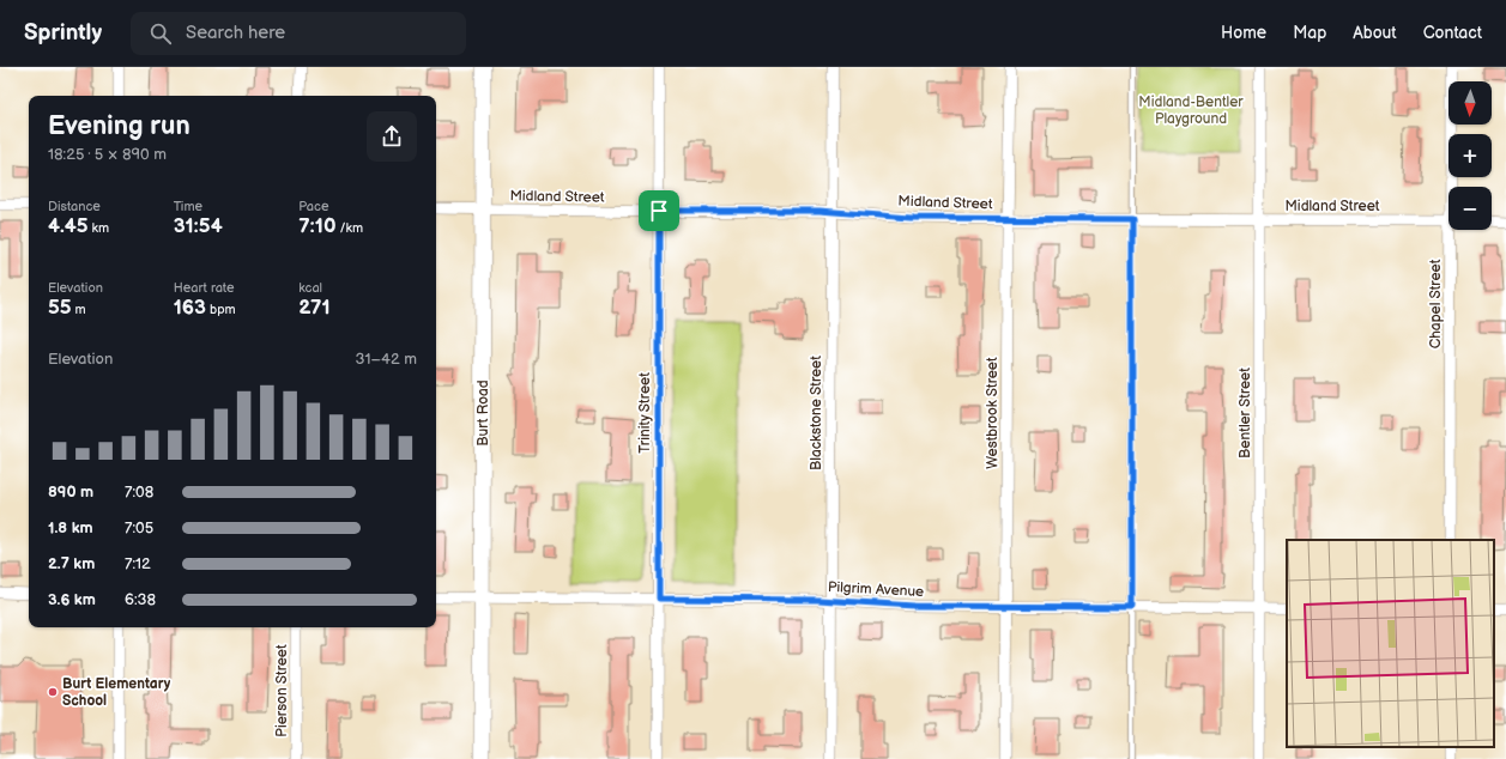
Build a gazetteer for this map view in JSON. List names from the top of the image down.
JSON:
{
  "streets": {
    "street": [
      "Midland Street",
      "Chapel Street",
      "Burt Road",
      "Trinity Street",
      "Blackstone Street",
      "Westbrook Street",
      "Bentler Street",
      "Pilgrim Avenue",
      "Pierson Street"
    ]
  },
  "crossings": [
    ["Midland Street", "Burt Road"],
    ["Midland Street", "Trinity Street"],
    ["Midland Street", "Blackstone Street"],
    ["Midland Street", "Westbrook Street"],
    ["Midland Street", "Bentler Street"],
    ["Burt Road", "Pilgrim Avenue"],
    ["Trinity Street", "Pilgrim Avenue"],
    ["Blackstone Street", "Pilgrim Avenue"],
    ["Westbrook Street", "Pilgrim Avenue"],
    ["Bentler Street", "Pilgrim Avenue"]
  ],
  "parks": ["Midland-Bentler Playground"],
  "places": ["Burt Elementary School"],
  "north": "bottom",
  "page": {
    "header": "Sprintly",
    "search": "Search here",
    "nav": [
      "Home",
      "Map",
      "About",
      "Contact"
    ],
    "map_buttons": ["+", "−"],
    "heading": ["Evening run", "18:25 · 5 × 890 m"],
    "stats": [
      ["Distance", "4.45 km"],
      ["Time", "31:54"],
      ["Pace", "7:10 /km"],
      ["Elevation", "55 m"],
      ["Heart rate", "163 bpm"],
      ["kcal", "271"]
    ],
    "chart": ["Elevation", "31–42 m"],
    "list": [
      {
        "name": "890 m",
        "note": "7:08"
      },
      {
        "name": "1.8 km",
        "note": "7:05"
      },
      {
        "name": "2.7 km",
        "note": "7:12"
      },
      {
        "name": "3.6 km",
        "note": "6:38"
      }
    ]
  }
}
